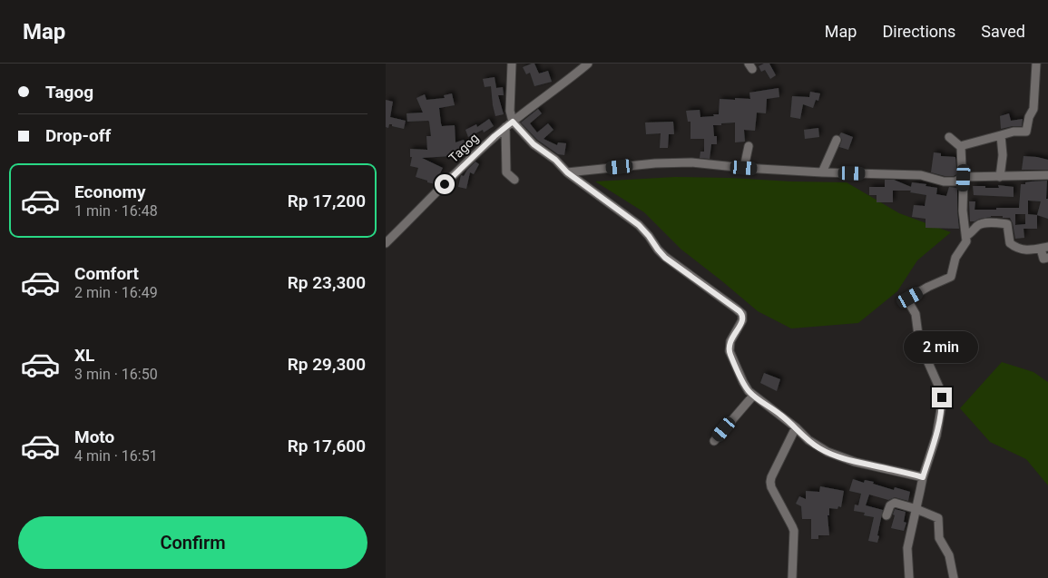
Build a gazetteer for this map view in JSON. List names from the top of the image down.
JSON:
{
  "streets": {
    "street": ["Tagog"]
  },
  "page": {
    "header": "Map",
    "nav": ["Map", "Directions", "Saved"],
    "banner": ["Tagog", "Drop-off"],
    "list": [
      {
        "name": "Economy",
        "note": "1 min · 16:48",
        "value": "Rp 17,200"
      },
      {
        "name": "Comfort",
        "note": "2 min · 16:49",
        "value": "Rp 23,300"
      },
      {
        "name": "XL",
        "note": "3 min · 16:50",
        "value": "Rp 29,300"
      },
      {
        "name": "Moto",
        "note": "4 min · 16:51",
        "value": "Rp 17,600"
      }
    ],
    "bubble": "2 min",
    "buttons": "Confirm"
  }
}
